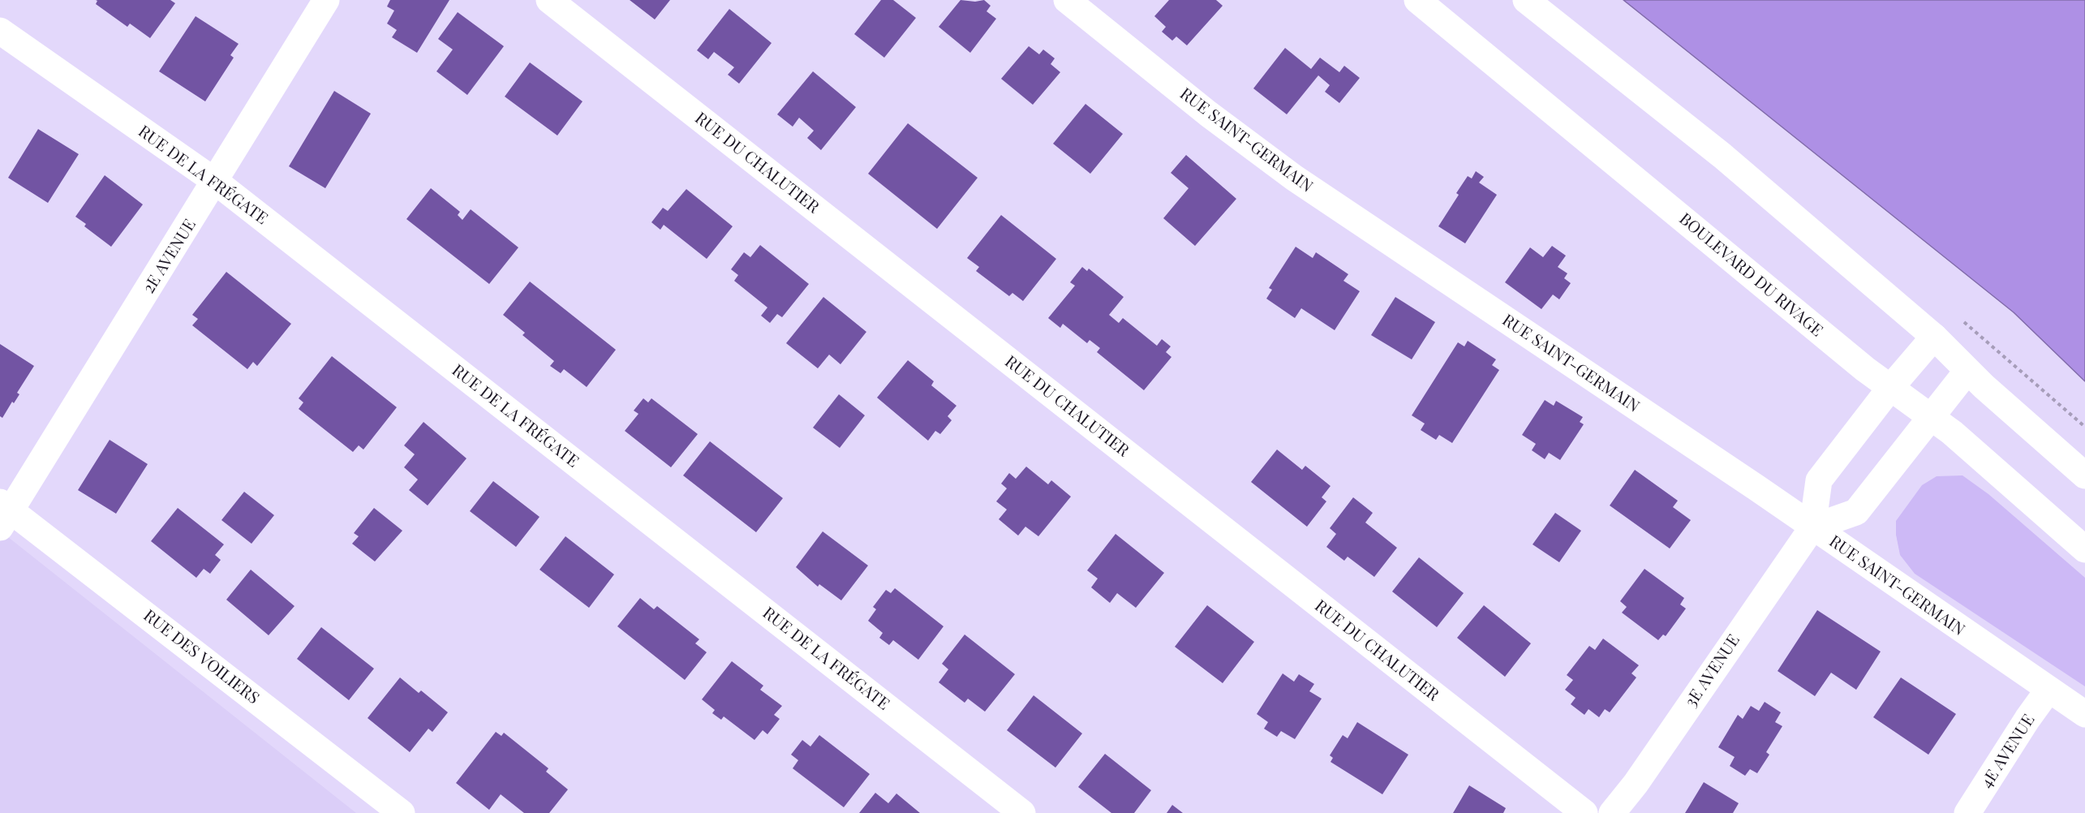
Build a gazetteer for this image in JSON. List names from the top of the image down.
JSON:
{
  "streets": {
    "street": [
      "RUE SAINT-GERMAIN",
      "RUE DU CHALUTIER",
      "RUE DE LA FRÉGATE",
      "2E AVENUE",
      "BOULEVARD DU RIVAGE",
      "RUE DES VOILIERS",
      "3E AVENUE",
      "4E AVENUE"
    ]
  },
  "crossings": [
    ["RUE SAINT-GERMAIN", "3E AVENUE"],
    ["RUE SAINT-GERMAIN", "4E AVENUE"],
    ["RUE DE LA FRÉGATE", "2E AVENUE"],
    ["2E AVENUE", "RUE DES VOILIERS"]
  ]
}
